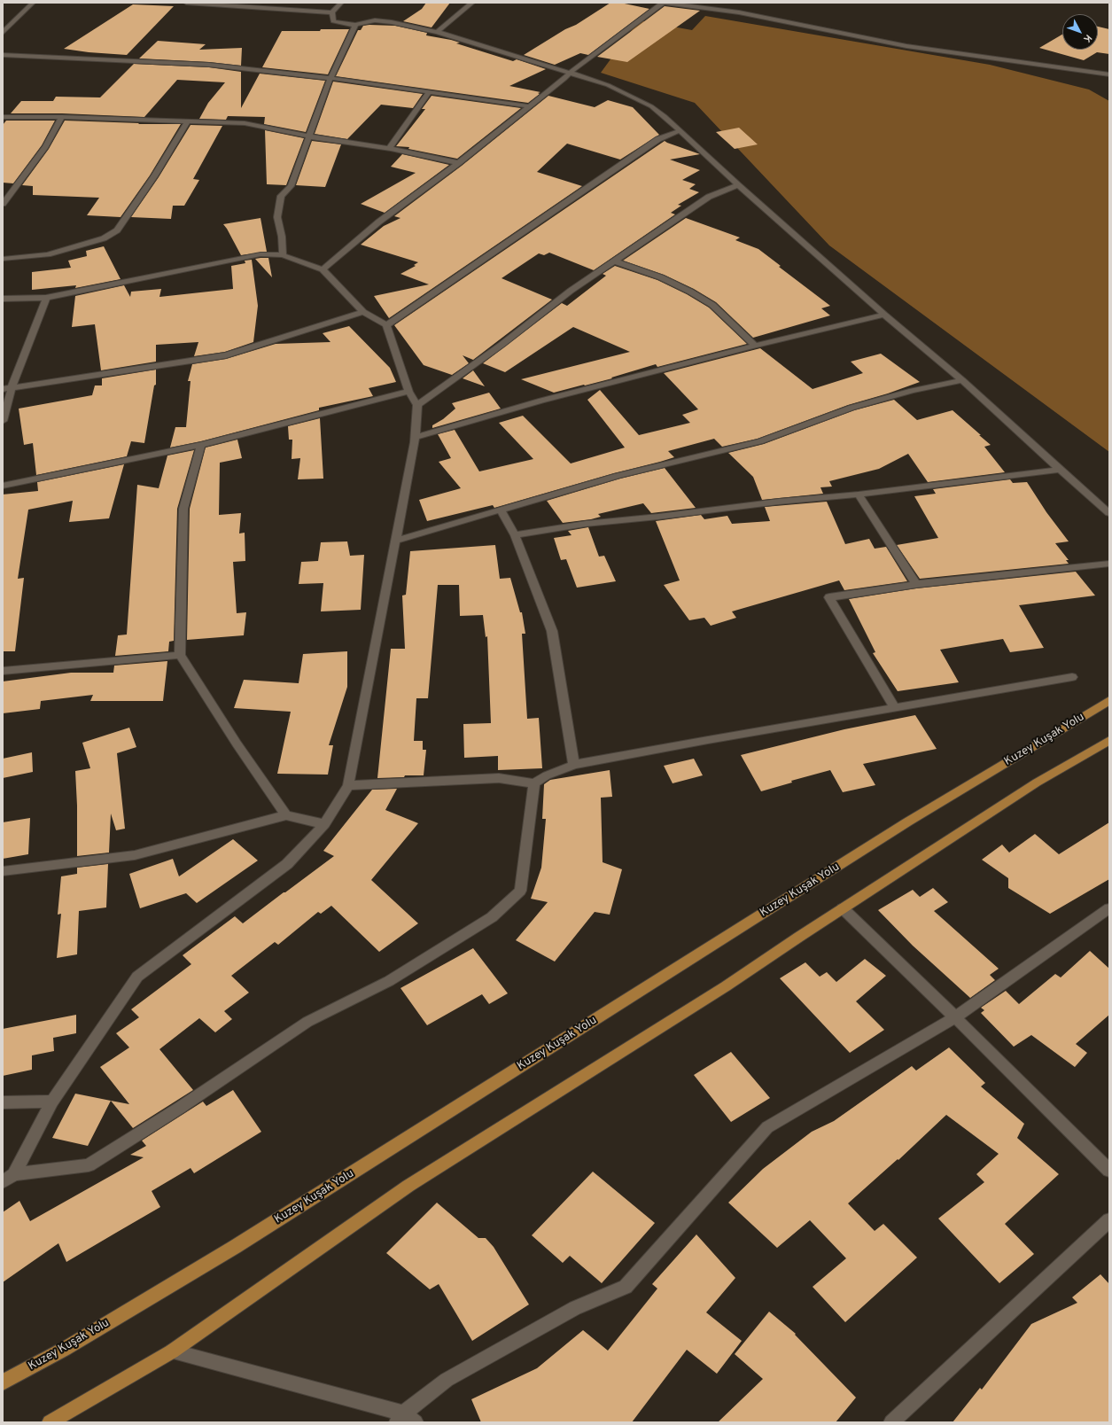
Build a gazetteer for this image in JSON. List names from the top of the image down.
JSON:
{
  "streets": {
    "main road": ["Kuzey Kuşak Yolu"]
  },
  "north": "bottom right"
}
